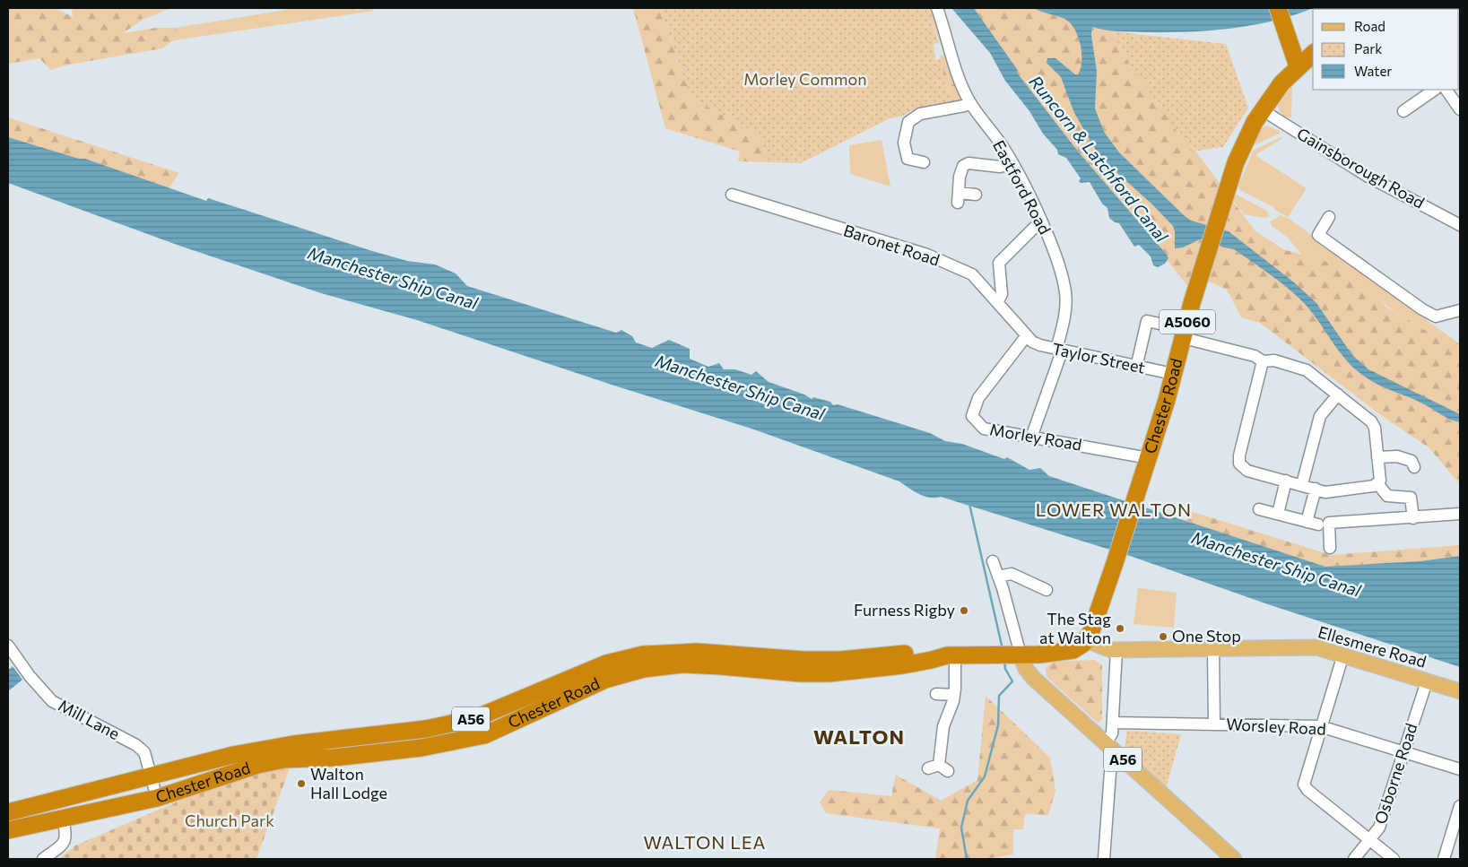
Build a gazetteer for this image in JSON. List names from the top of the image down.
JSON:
{
  "streets": {
    "highway": ["A5060", "Chester Road", "A56"],
    "main road": ["Ellesmere Road"],
    "street": [
      "Gainsborough Road",
      "Eastford Road",
      "Baronet Road",
      "Taylor Street",
      "Morley Road",
      "Mill Lane",
      "Worsley Road",
      "Osborne Road"
    ]
  },
  "crossings": [
    ["Gainsborough Road", "Chester Road"],
    ["Eastford Road", "Taylor Street"],
    ["Eastford Road", "Morley Road"],
    ["Baronet Road", "Taylor Street"],
    ["Baronet Road", "Morley Road"],
    ["Taylor Street", "Chester Road"],
    ["Taylor Street", "Morley Road"],
    ["Chester Road", "Morley Road"],
    ["Chester Road", "Ellesmere Road"],
    ["Chester Road", "A56"],
    ["Chester Road", "Mill Lane"],
    ["Ellesmere Road", "Osborne Road"],
    ["Worsley Road", "Osborne Road"]
  ],
  "districts": ["LOWER WALTON", "WALTON", "WALTON LEA"],
  "water": ["Runcorn & Latchford Canal", "Manchester Ship Canal"],
  "parks": ["Morley Common", "Church Park"],
  "places": [
    "Furness Rigby",
    "The Stag at Walton",
    "One Stop",
    "Walton Hall Lodge"
  ],
  "legend": ["Road", "Park", "Water"]
}
